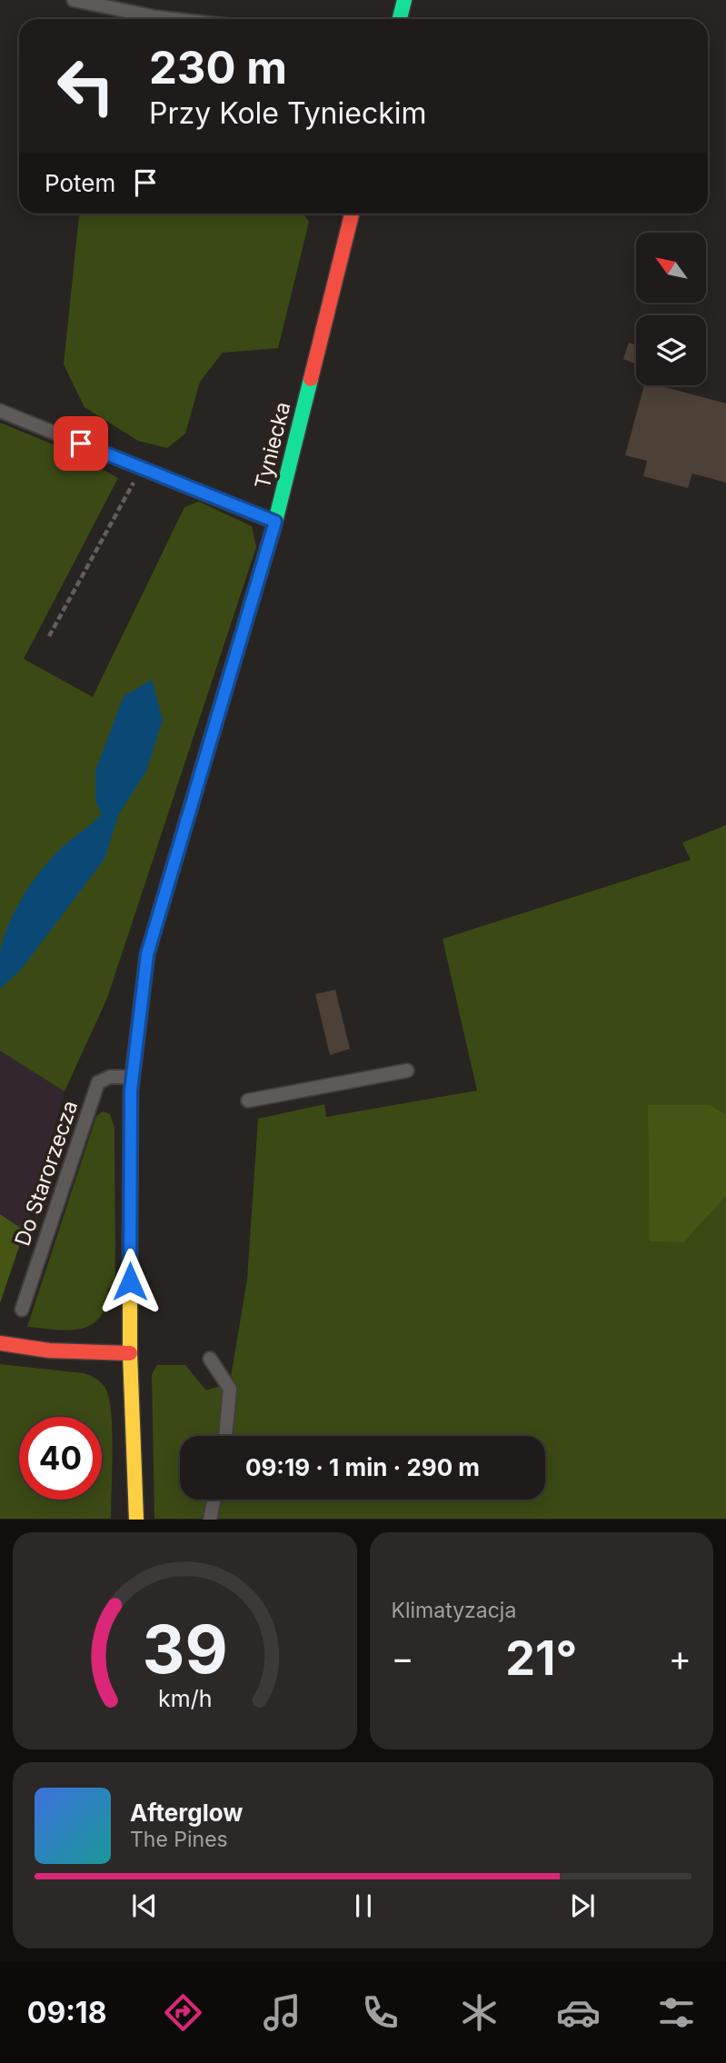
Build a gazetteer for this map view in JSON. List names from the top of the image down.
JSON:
{
  "streets": {
    "street": ["Tyniecka"],
    "lane": ["Do Starorzecza"]
  },
  "crossings": [
    ["Tyniecka", "Do Starorzecza"]
  ],
  "north": "top left",
  "page": {
    "turn": ["230 m", "Przy Kole Tynieckim"],
    "then": "Potem",
    "limit": "40",
    "trip": "09:19 · 1 min · 290 m",
    "tile": "Klimatyzacja",
    "heat": ["−", "21°", "+"],
    "song": ["Afterglow", "The Pines"],
    "tabs": "09:18",
    "gauge": ["39", "km/h"]
  }
}
